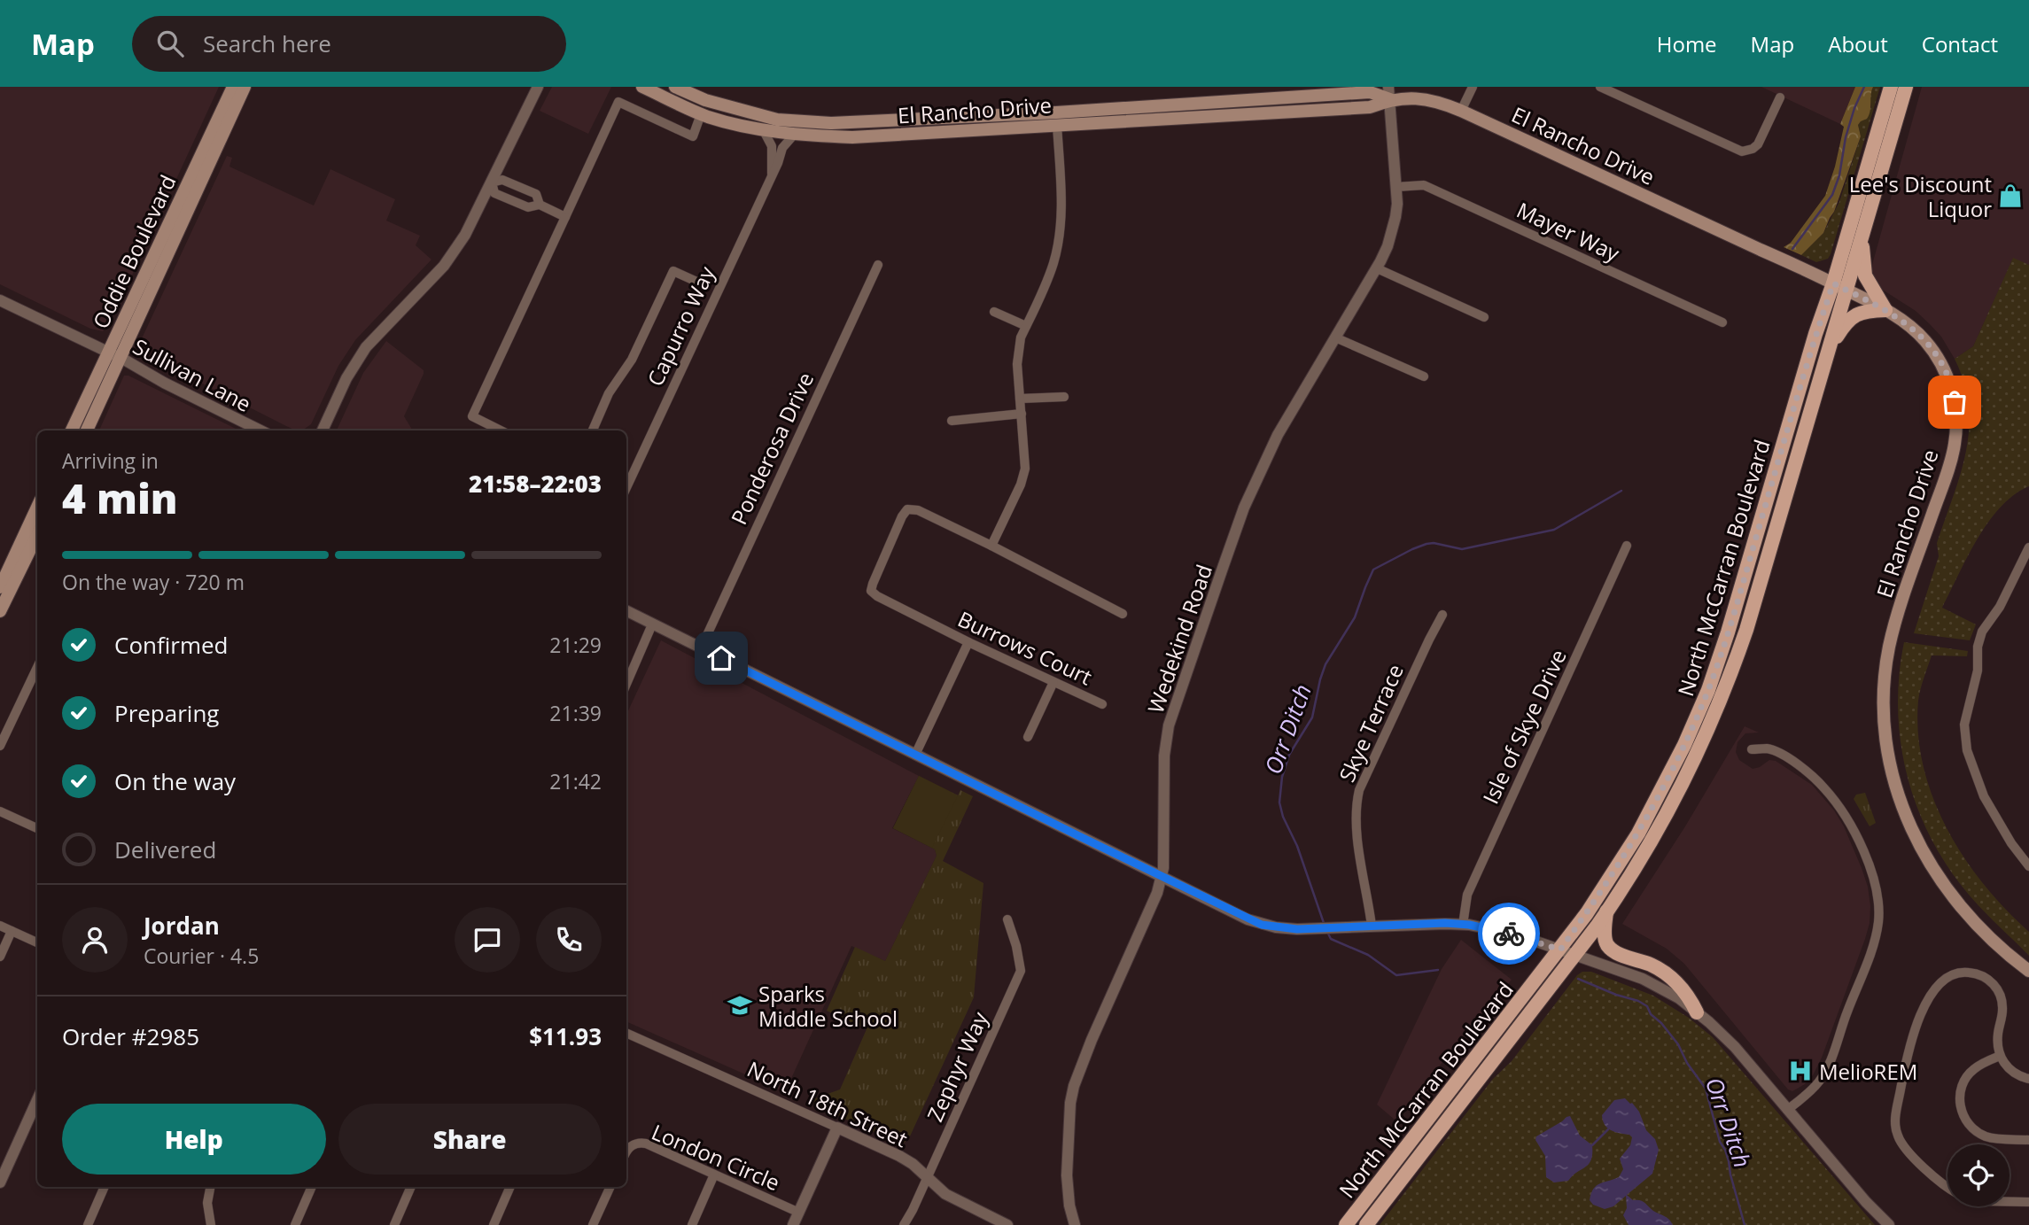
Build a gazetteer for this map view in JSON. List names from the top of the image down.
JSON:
{
  "streets": {
    "main road": ["El Rancho Drive", "Oddie Boulevard", "North McCarran Boulevard"],
    "street": [
      "Mayer Way",
      "Capurro Way",
      "Sullivan Lane",
      "Ponderosa Drive",
      "Wedekind Road",
      "Burrows Court",
      "Skye Terrace",
      "Isle of Skye Drive",
      "Zephyr Way",
      "North 18th Street",
      "London Circle"
    ]
  },
  "crossings": [
    ["El Rancho Drive", "Capurro Way"],
    ["El Rancho Drive", "North McCarran Boulevard"],
    ["El Rancho Drive", "Wedekind Road"],
    ["Mayer Way", "Wedekind Road"],
    ["Oddie Boulevard", "Sullivan Lane"],
    ["Zephyr Way", "North 18th Street"]
  ],
  "water": ["Orr Ditch"],
  "places": {
    "shop": ["Lee's Discount Liquor"],
    "school or university": ["Sparks Middle School"],
    "hospital": ["MelioREM"]
  },
  "page": {
    "header": "Map",
    "search": "Search here",
    "nav": [
      "Home",
      "Map",
      "About",
      "Contact"
    ],
    "heading": ["4 min", "Arriving in", "21:58–22:03"],
    "panel": [
      "Jordan",
      "Courier · 4.5",
      "Order #2985",
      "$11.93"
    ],
    "bar": "On the way · 720 m",
    "list": [
      ["Confirmed", "21:29"],
      ["Preparing", "21:39"],
      ["On the way", "21:42"],
      "Delivered"
    ],
    "buttons": ["Help", "Share"]
  }
}
